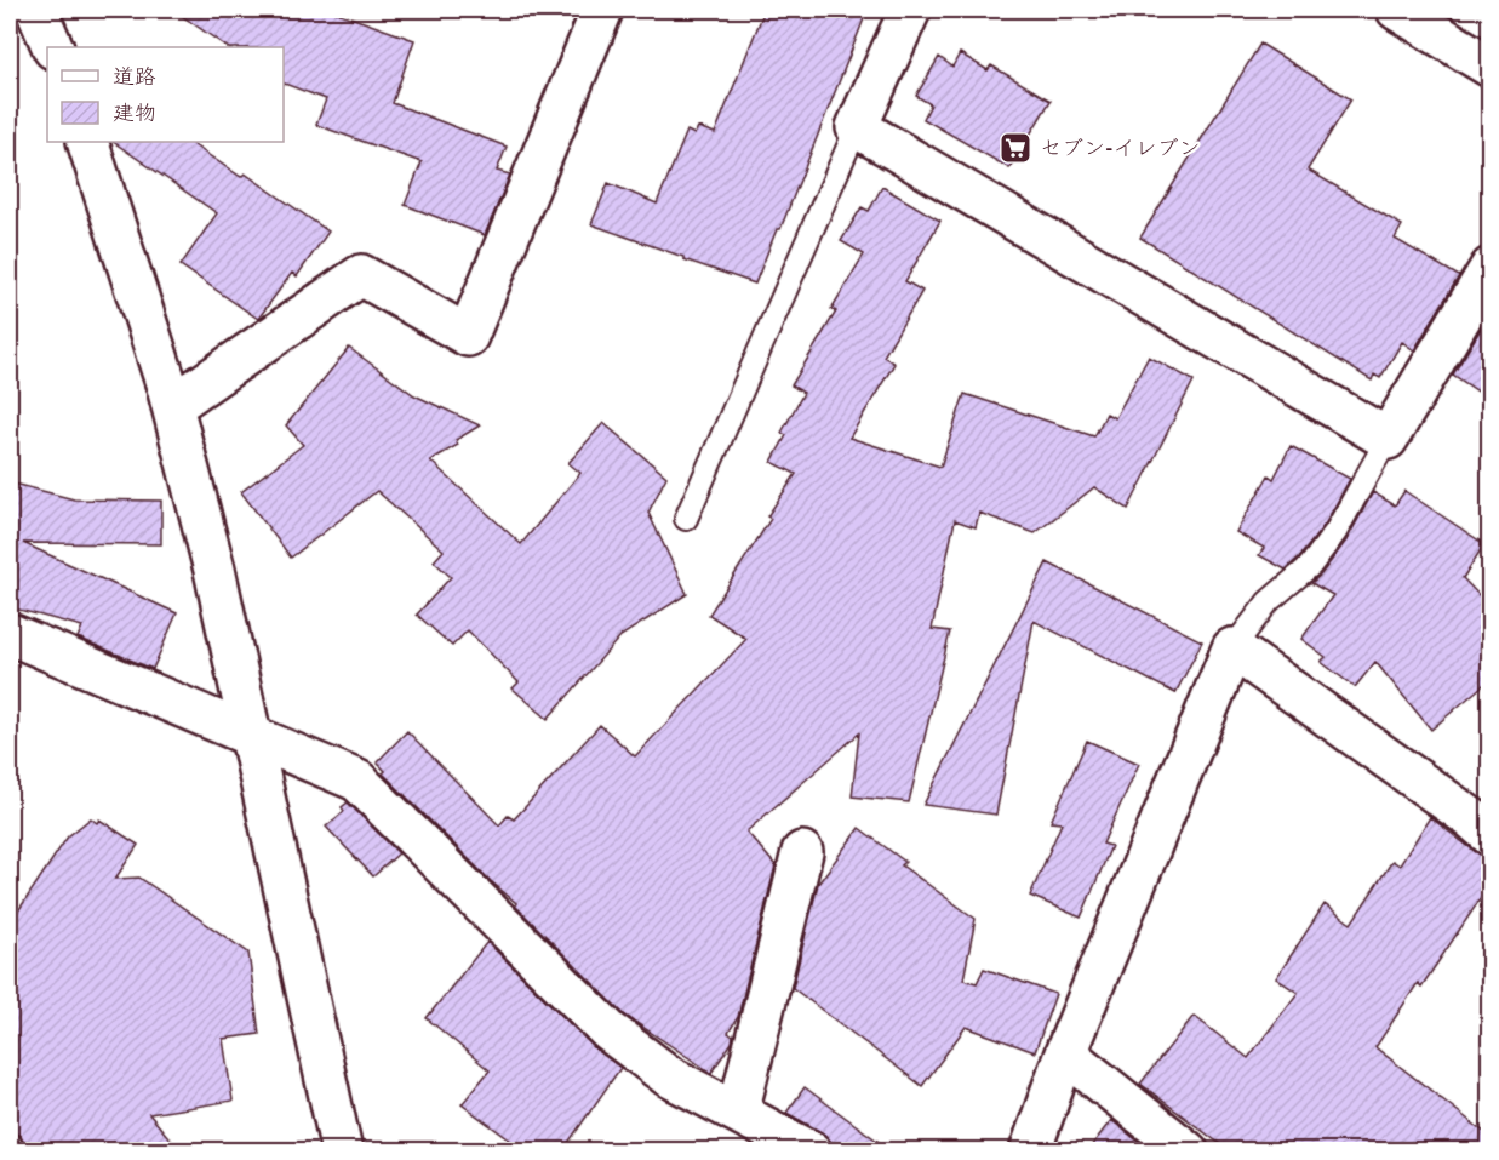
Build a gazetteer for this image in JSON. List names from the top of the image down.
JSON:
{
  "places": {
    "supermarket": ["セブン-イレブン"]
  },
  "legend": ["道路", "建物"]
}
